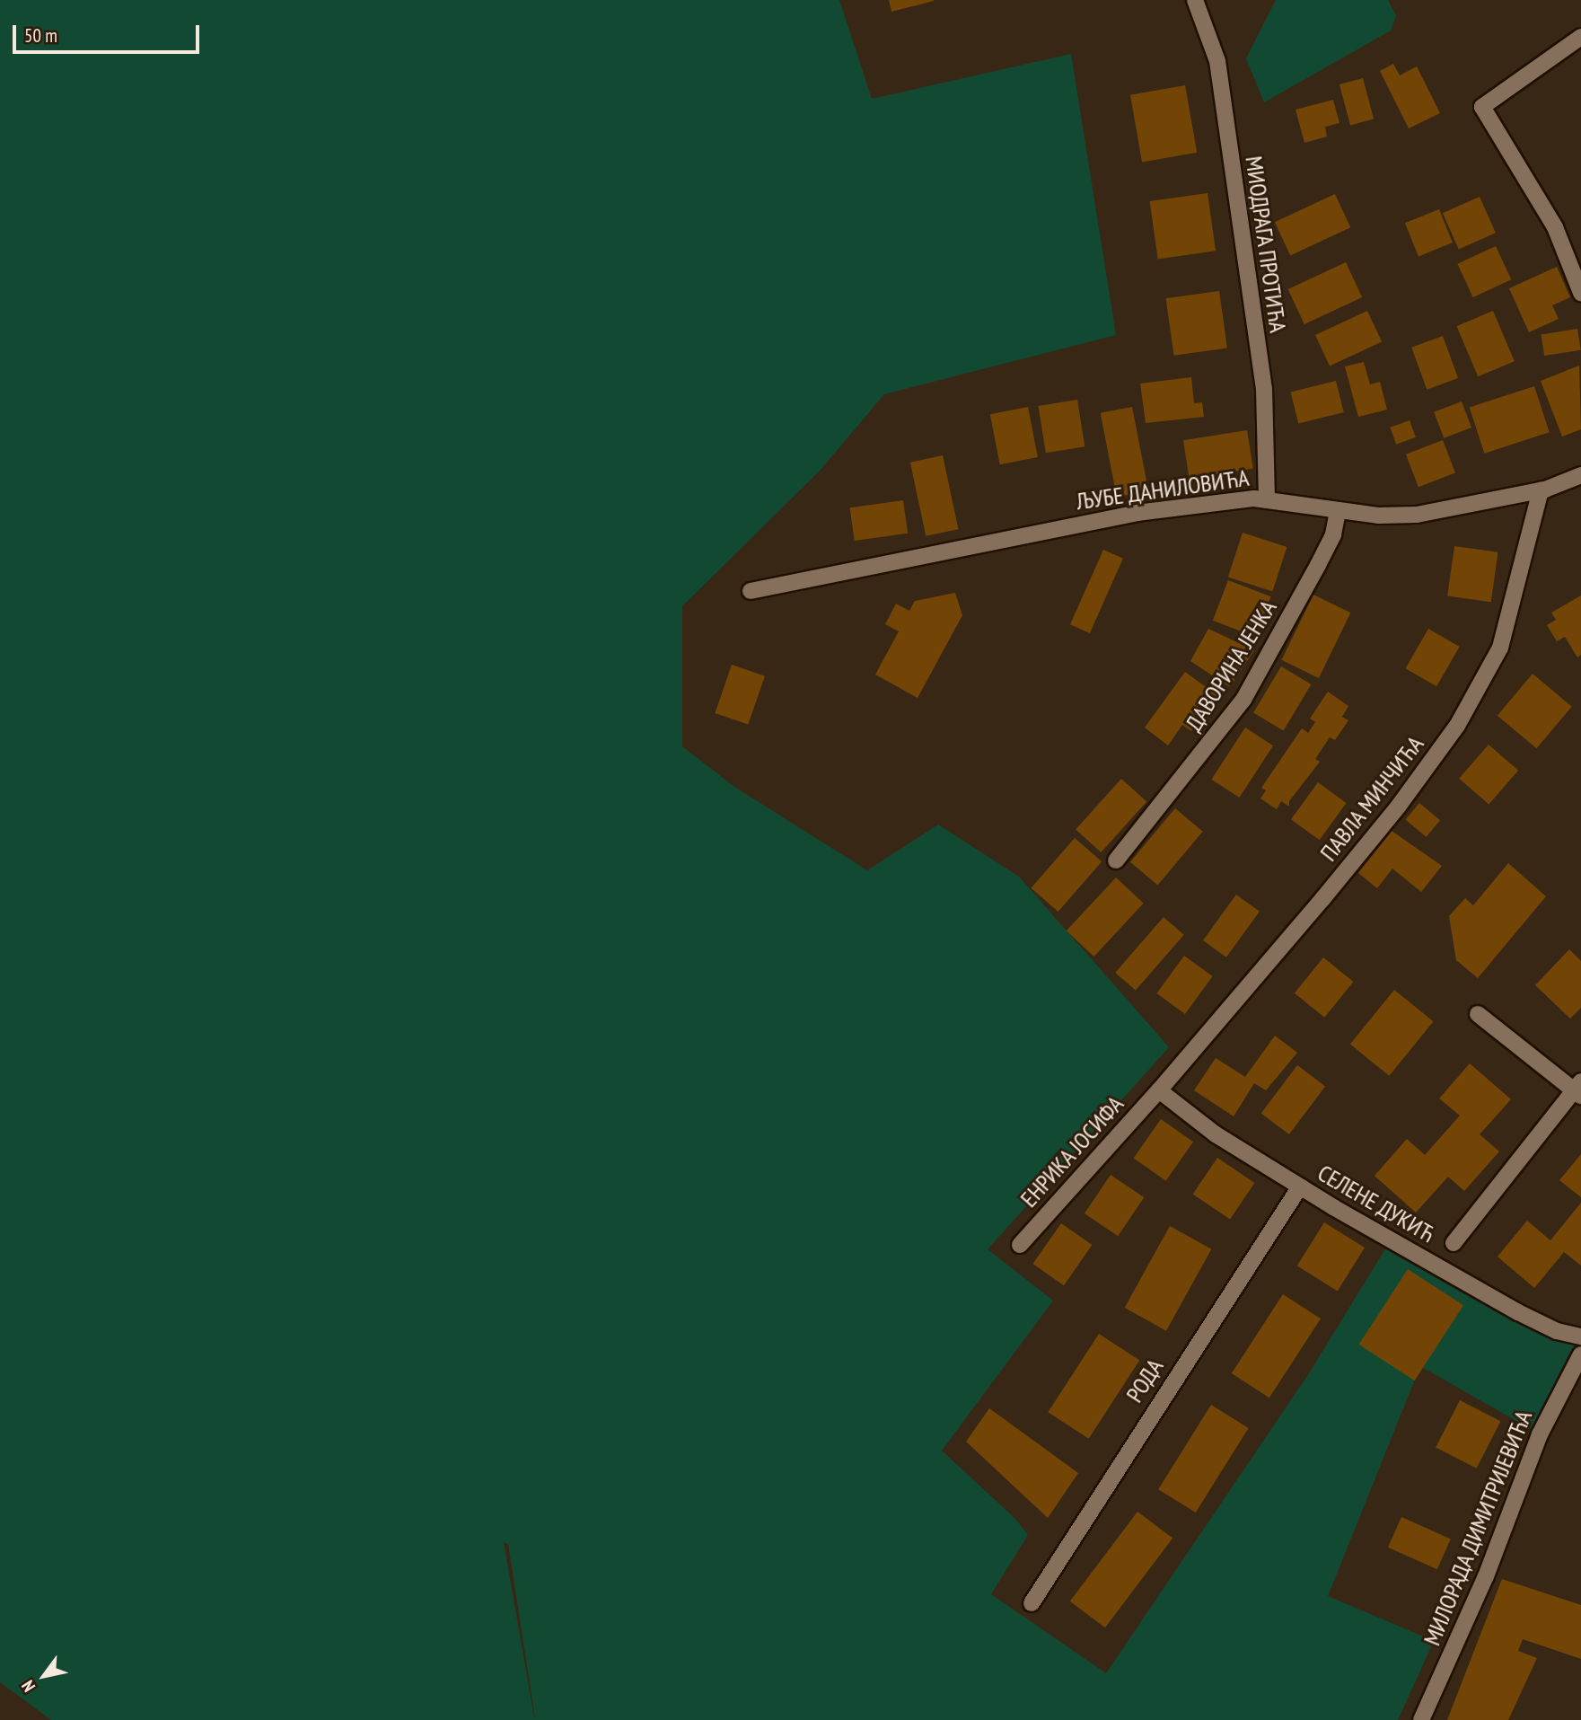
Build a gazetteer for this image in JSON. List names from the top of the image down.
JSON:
{
  "streets": {
    "street": [
      "МИОДРАГА ПРОТИЋА",
      "ЉУБЕ ДАНИЛОВИЋА",
      "ДАВОРИНА ЈЕНКА",
      "ПАВЛА МИНЧИЋА",
      "ЕНРИКА ЈОСИФА",
      "СЕЛЕНЕ ДУКИЋ",
      "РОДА",
      "МИЛОРАДА ДИМИТРИЈЕВИЋА"
    ]
  },
  "crossings": [
    ["МИОДРАГА ПРОТИЋА", "ЉУБЕ ДАНИЛОВИЋА"],
    ["ЉУБЕ ДАНИЛОВИЋА", "ДАВОРИНА ЈЕНКА"],
    ["ЉУБЕ ДАНИЛОВИЋА", "ПАВЛА МИНЧИЋА"],
    ["ПАВЛА МИНЧИЋА", "ЕНРИКА ЈОСИФА"],
    ["ПАВЛА МИНЧИЋА", "СЕЛЕНЕ ДУКИЋ"],
    ["ЕНРИКА ЈОСИФА", "СЕЛЕНЕ ДУКИЋ"],
    ["СЕЛЕНЕ ДУКИЋ", "РОДА"]
  ],
  "scale_bar": "50 m",
  "north": "bottom left"
}
